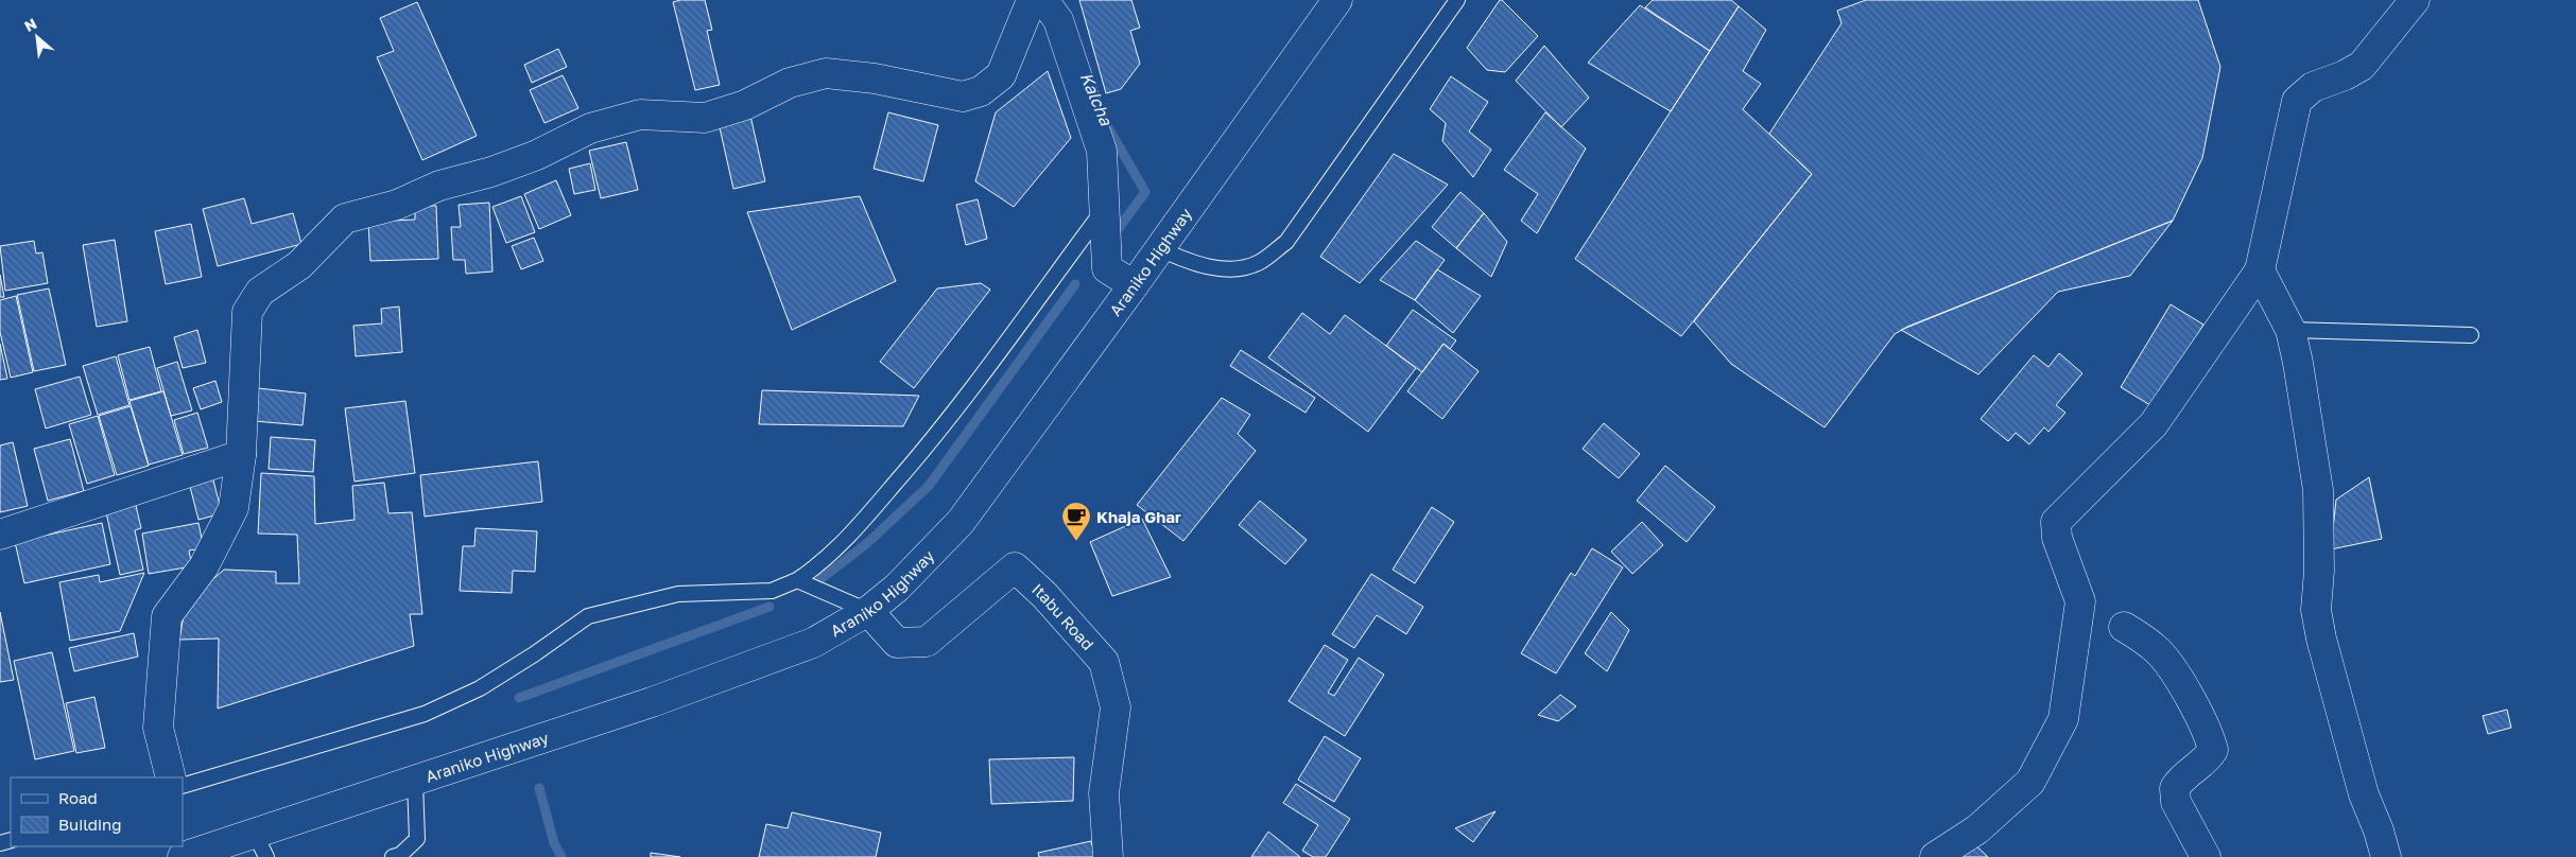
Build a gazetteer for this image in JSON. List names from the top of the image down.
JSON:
{
  "streets": {
    "main road": ["Araniko Highway", "Itabu Road"]
  },
  "crossings": [
    ["Araniko Highway", "Itabu Road"]
  ],
  "water": ["Kalcha"],
  "places": {
    "cafe": ["Khaja Ghar"]
  },
  "legend": ["Road", "Building"],
  "north": "top left"
}
